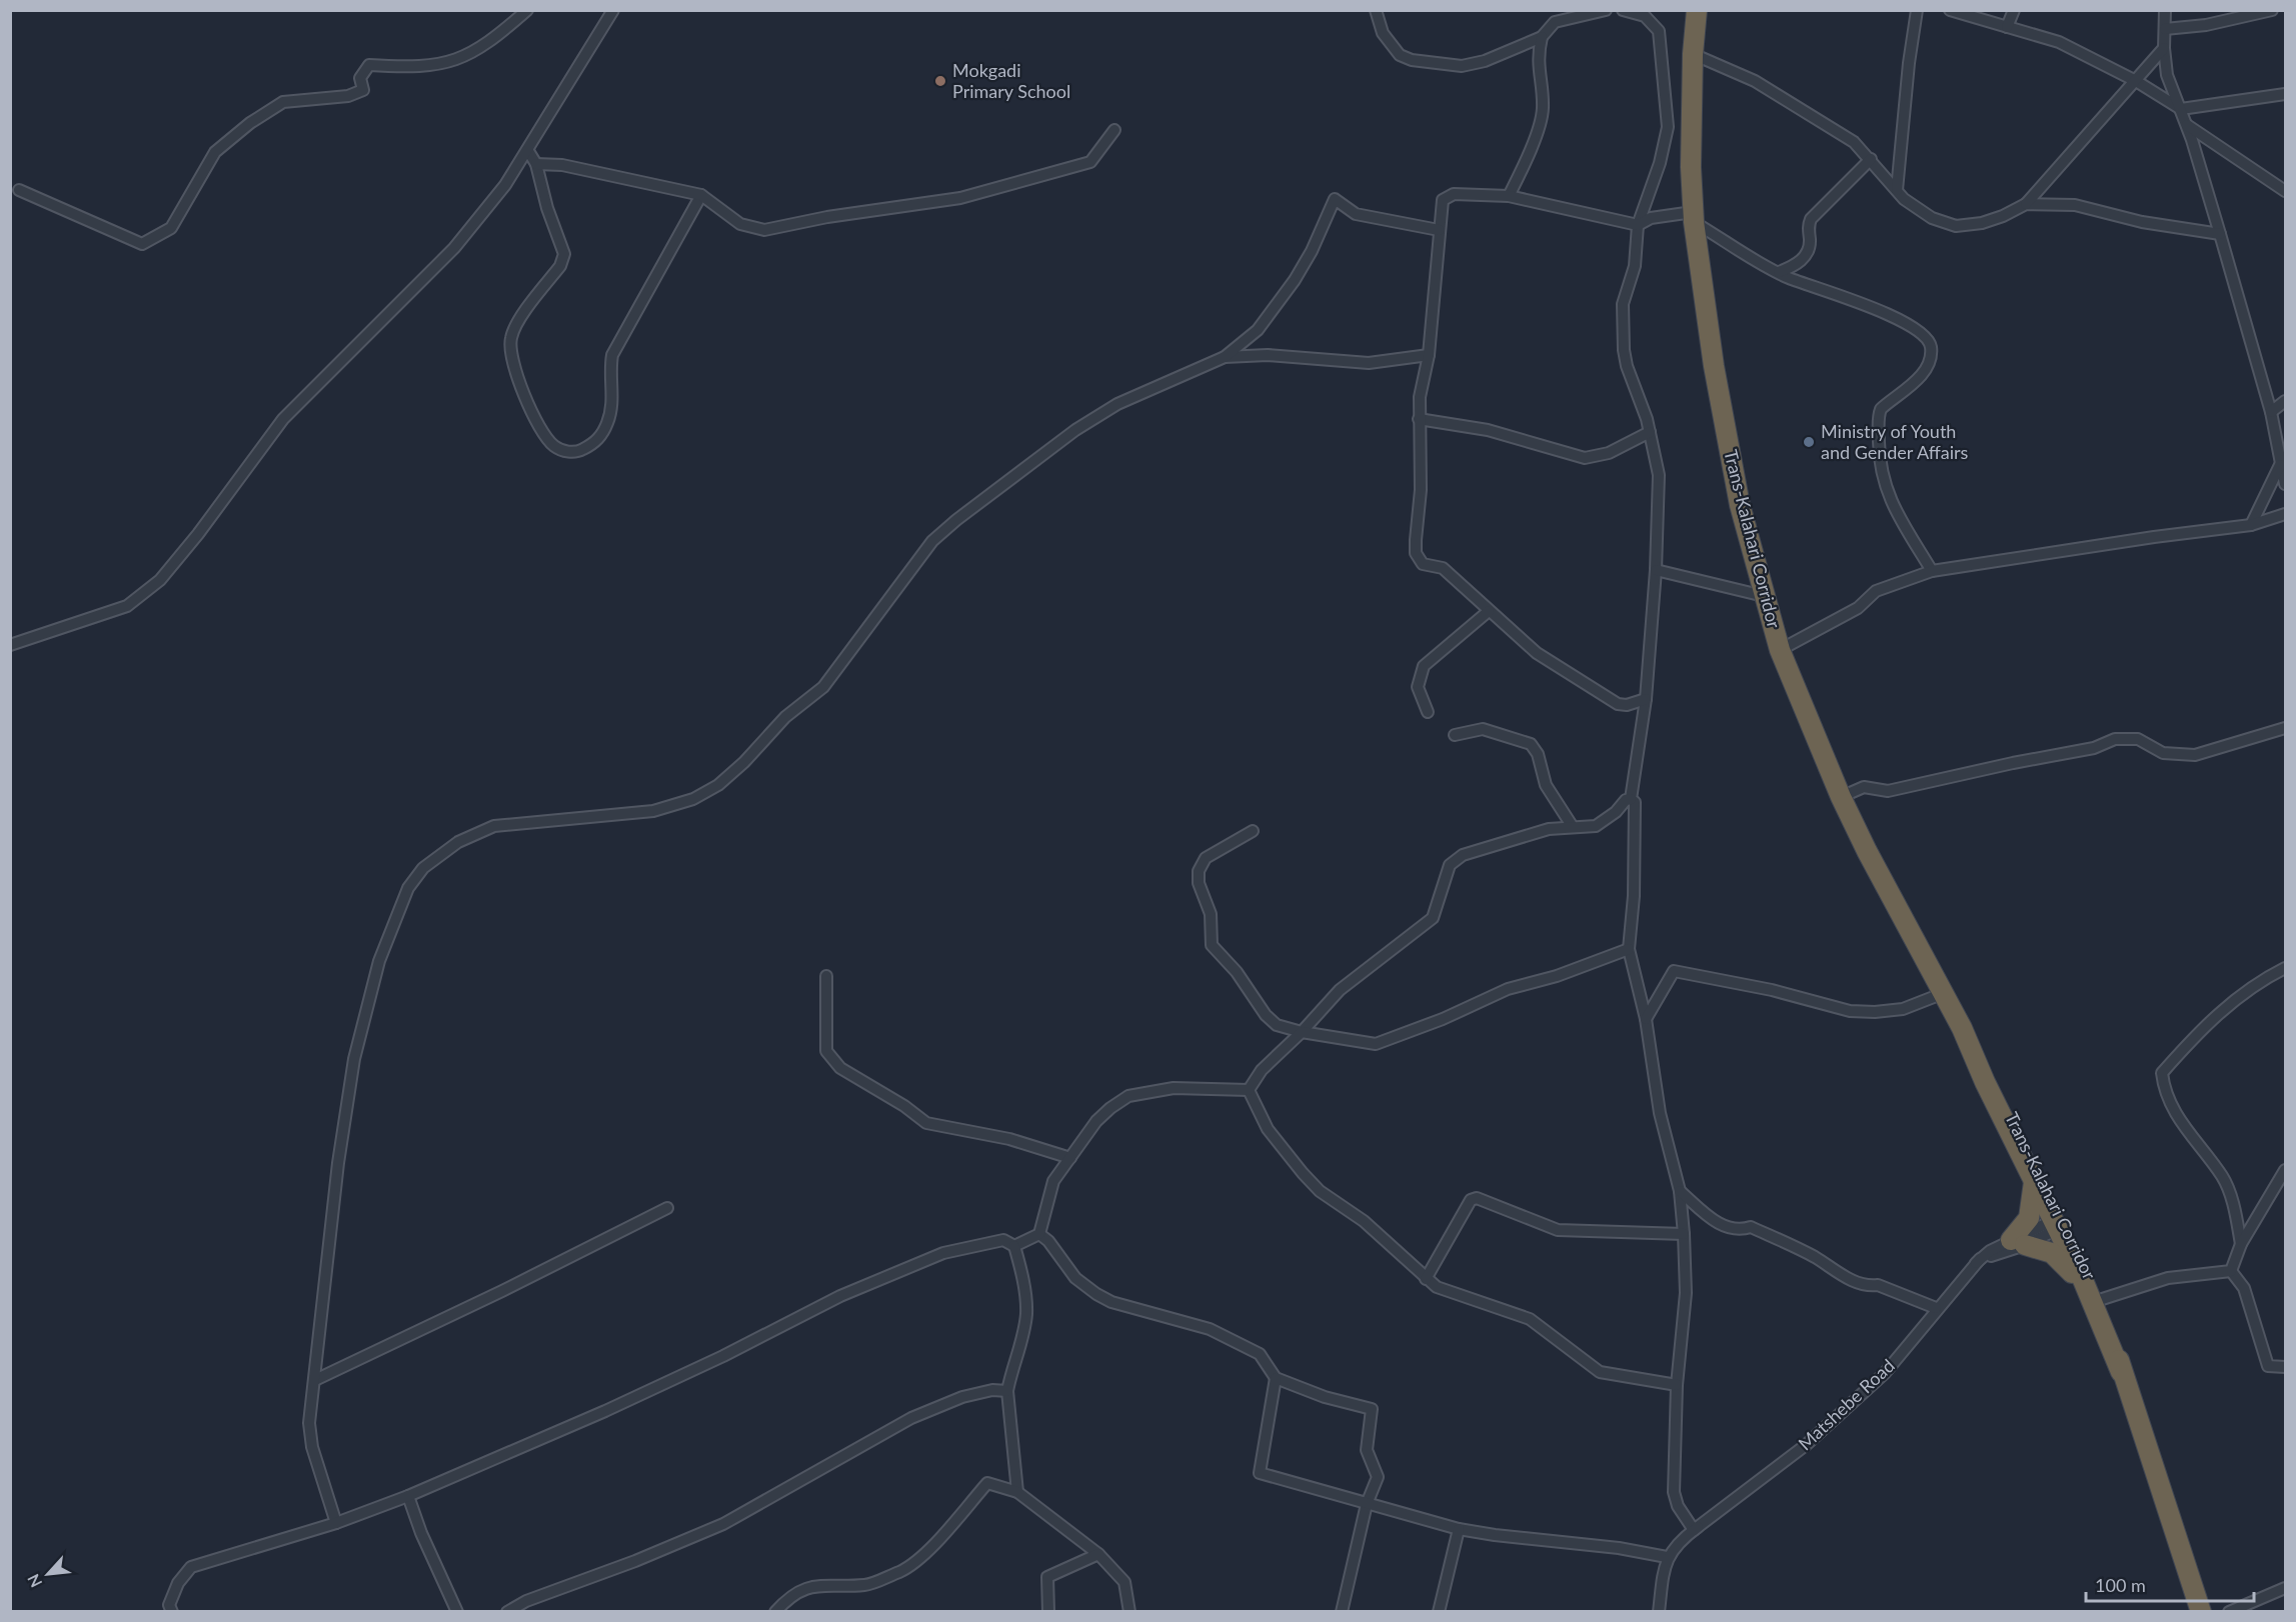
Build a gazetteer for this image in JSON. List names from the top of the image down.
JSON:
{
  "streets": {
    "highway": ["Trans-Kalahari Corridor"],
    "street": ["Matshebe Road"]
  },
  "places": ["Mokgadi Primary School", "Ministry of Youth and Gender Affairs"],
  "scale_bar": "100 m",
  "north": "bottom left"
}
